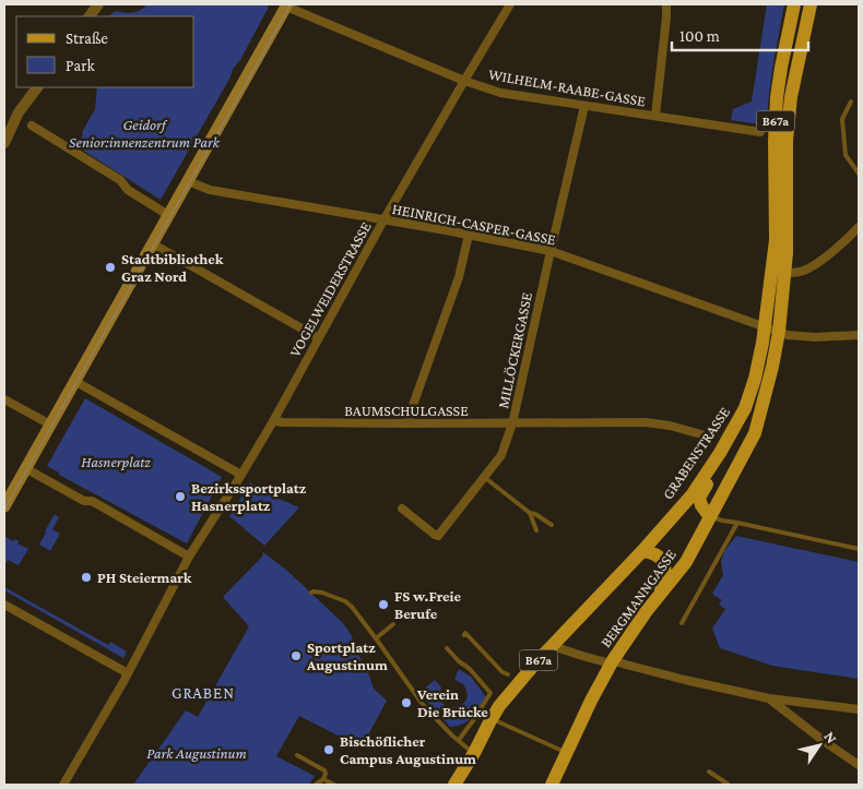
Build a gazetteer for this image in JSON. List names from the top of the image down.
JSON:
{
  "streets": {
    "main road": ["B67a", "GRABENSTRASSE", "BERGMANNGASSE"],
    "street": [
      "WILHELM-RAABE-GASSE",
      "HEINRICH-CASPER-GASSE",
      "VOGELWEIDERSTRASSE",
      "MILLÖCKERGASSE",
      "BAUMSCHULGASSE"
    ]
  },
  "crossings": [
    ["WILHELM-RAABE-GASSE", "VOGELWEIDERSTRASSE"],
    ["WILHELM-RAABE-GASSE", "MILLÖCKERGASSE"],
    ["B67a", "HEINRICH-CASPER-GASSE"],
    ["B67a", "BERGMANNGASSE"],
    ["HEINRICH-CASPER-GASSE", "VOGELWEIDERSTRASSE"],
    ["HEINRICH-CASPER-GASSE", "MILLÖCKERGASSE"],
    ["HEINRICH-CASPER-GASSE", "GRABENSTRASSE"],
    ["HEINRICH-CASPER-GASSE", "BERGMANNGASSE"],
    ["VOGELWEIDERSTRASSE", "BAUMSCHULGASSE"],
    ["MILLÖCKERGASSE", "BAUMSCHULGASSE"]
  ],
  "districts": ["GRABEN"],
  "parks": ["Geidorf Senior:innenzentrum Park", "Hasnerplatz", "Park Augustinum"],
  "places": [
    "Stadtbibliothek Graz Nord",
    "Bezirkssportplatz Hasnerplatz",
    "PH Steiermark",
    "FS w.Freie Berufe",
    "Sportplatz Augustinum",
    "Verein Die Brücke",
    "Bischöflicher Campus Augustinum"
  ],
  "legend": ["Straße", "Park"],
  "scale_bar": "100 m",
  "north": "top right"
}
